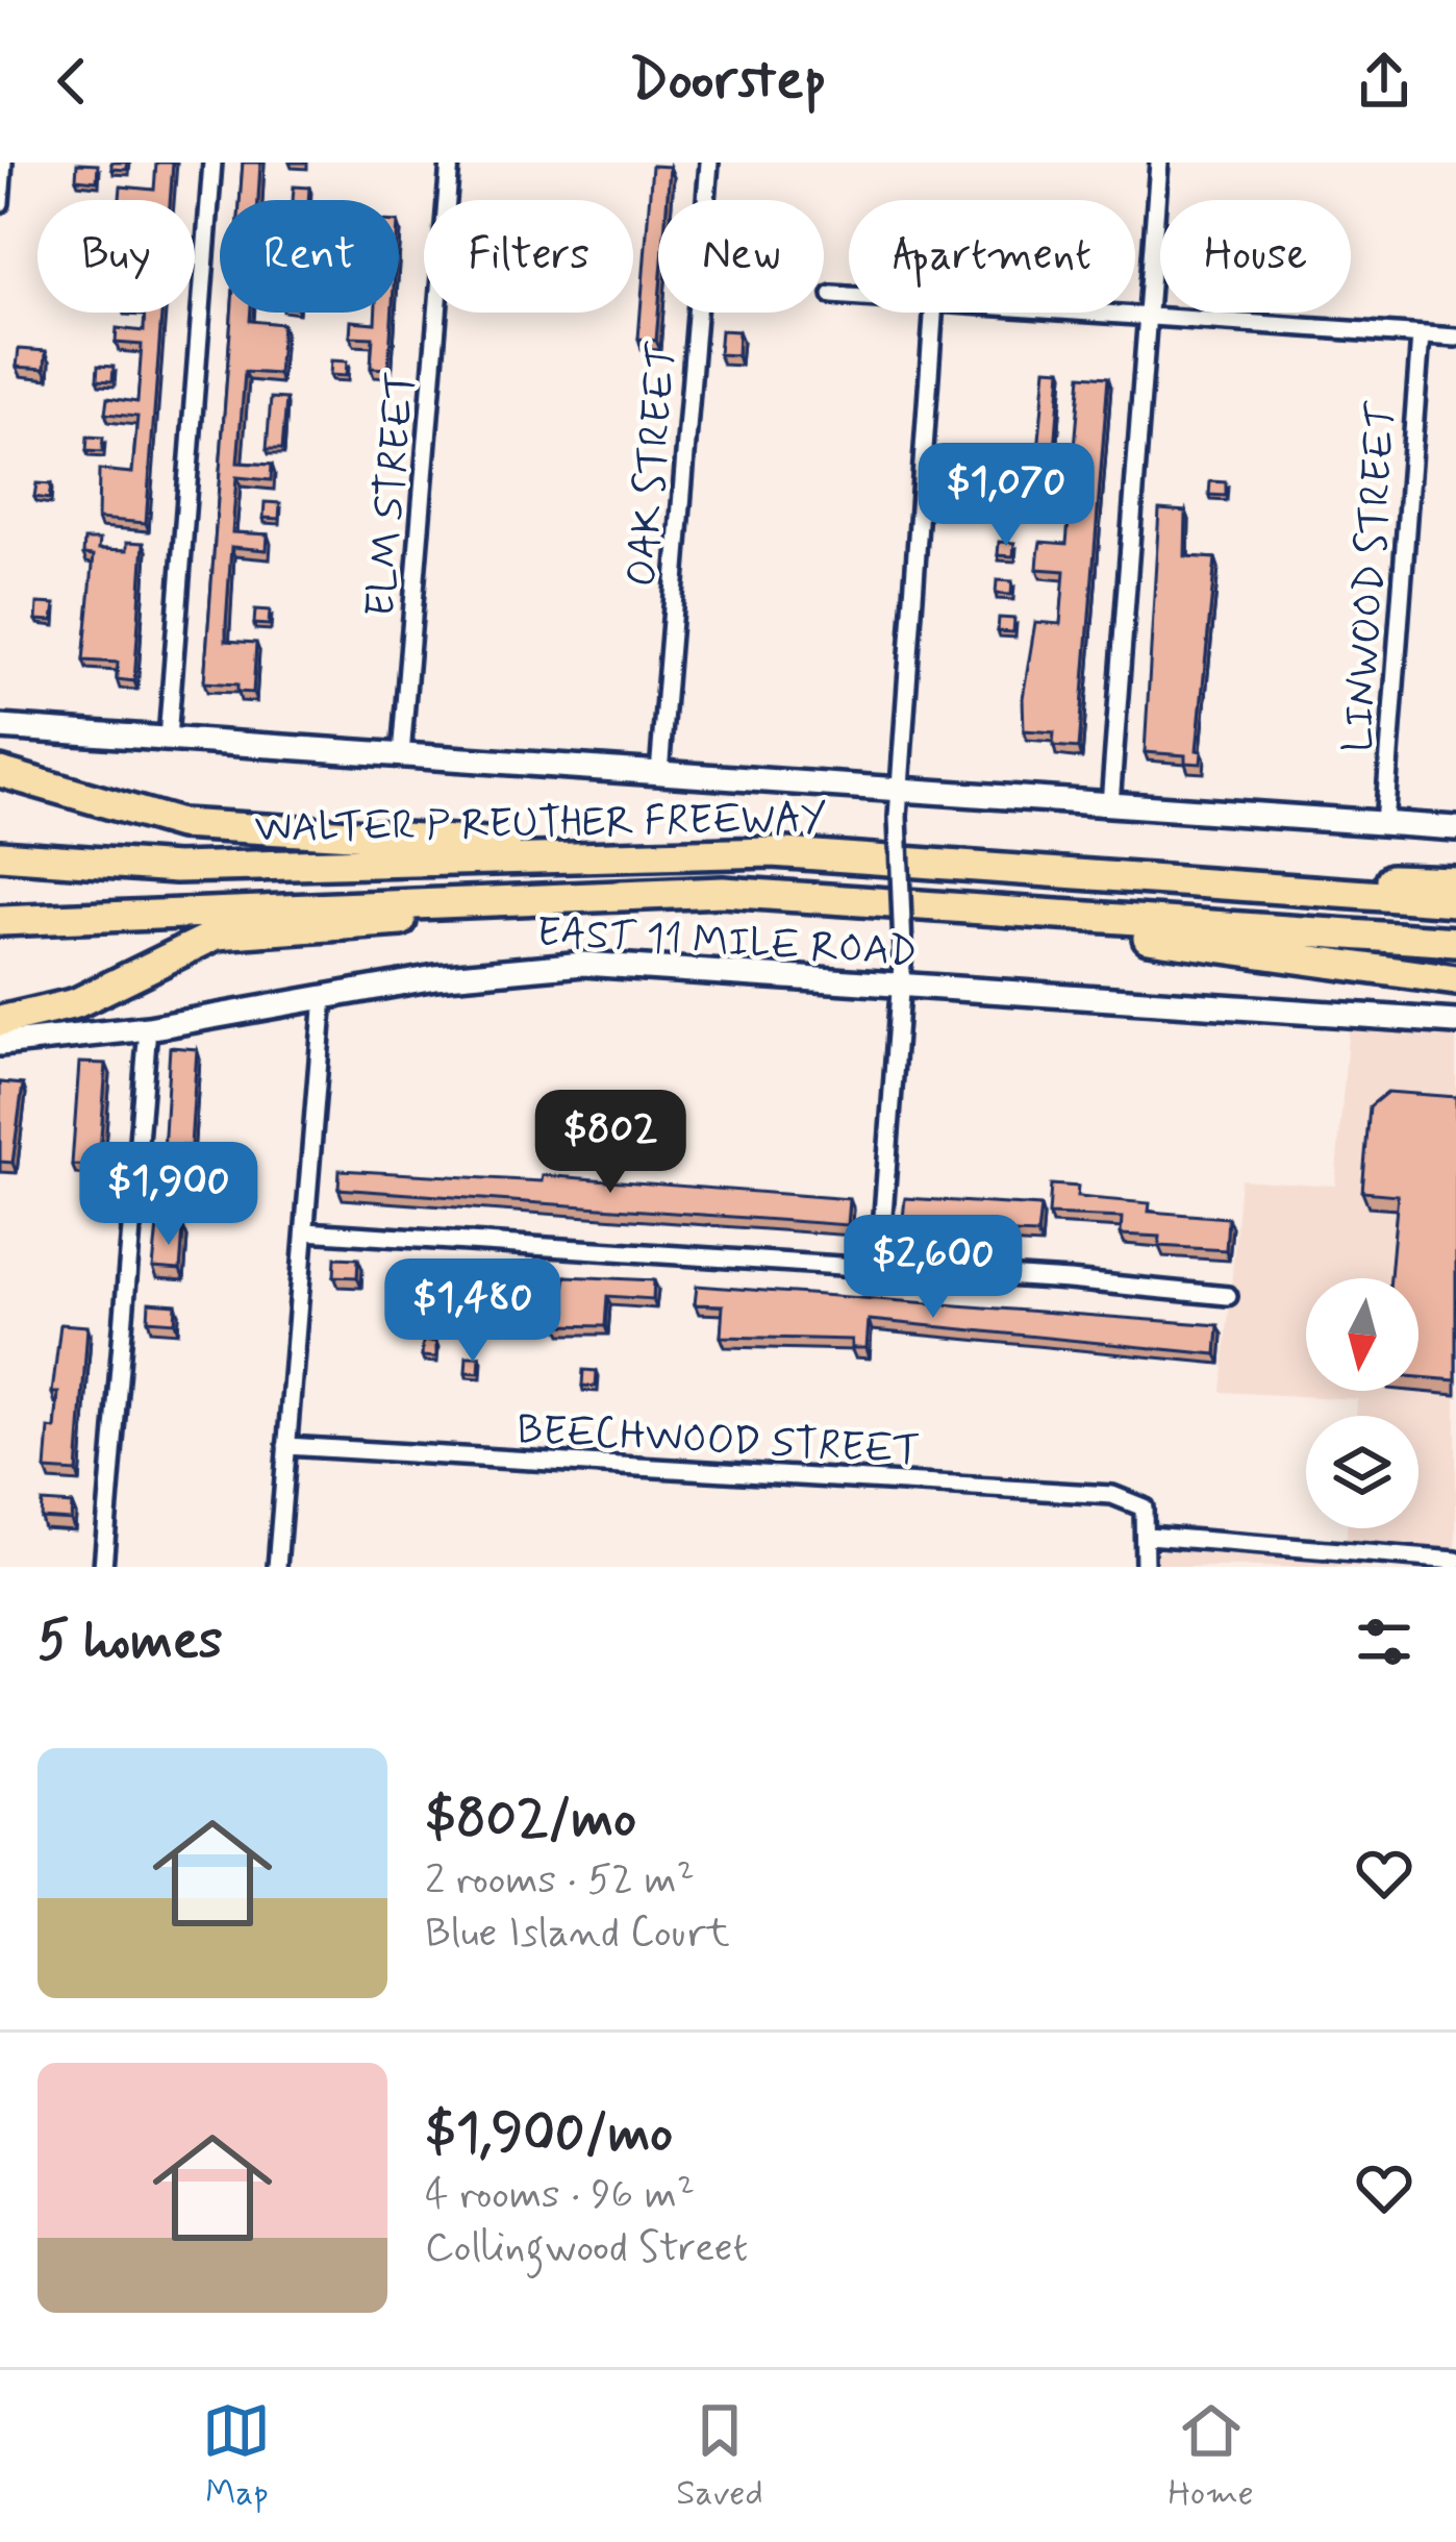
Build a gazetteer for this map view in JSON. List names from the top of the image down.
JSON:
{
  "streets": {
    "highway": ["WALTER P REUTHER FREEWAY"],
    "main road": ["EAST 11 MILE ROAD"],
    "street": [
      "OAK STREET",
      "ELM STREET",
      "LINWOOD STREET",
      "BEECHWOOD STREET"
    ]
  },
  "north": "bottom",
  "page": {
    "header": "Doorstep",
    "chip": [
      "Buy",
      "Rent",
      "Filters",
      "New",
      "Apartment",
      "House"
    ],
    "price": [
      "$1,070",
      "$802",
      "$1,900",
      "$2,600",
      "$1,480"
    ],
    "heading": "5 homes",
    "list": [
      {
        "name": "$802/mo",
        "note": "2 rooms · 52 m² · Blue Island Court"
      },
      {
        "name": "$1,900/mo",
        "note": "4 rooms · 96 m² · Collingwood Street"
      }
    ],
    "tabs": ["Map", "Saved", "Home"]
  }
}
